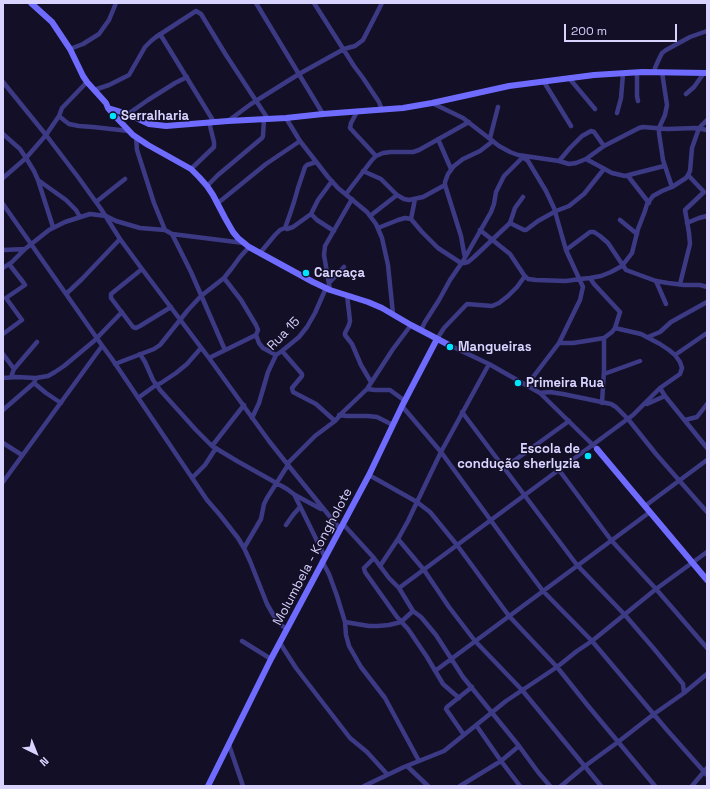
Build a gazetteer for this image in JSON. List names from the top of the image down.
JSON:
{
  "streets": {
    "street": ["Rua 15", "Molumbela - Kongholote"]
  },
  "places": [
    "Serralharia",
    "Carcaça",
    "Mangueiras",
    "Primeira Rua",
    "Escola de condução sherlyzia"
  ],
  "scale_bar": "200 m",
  "north": "bottom right"
}
